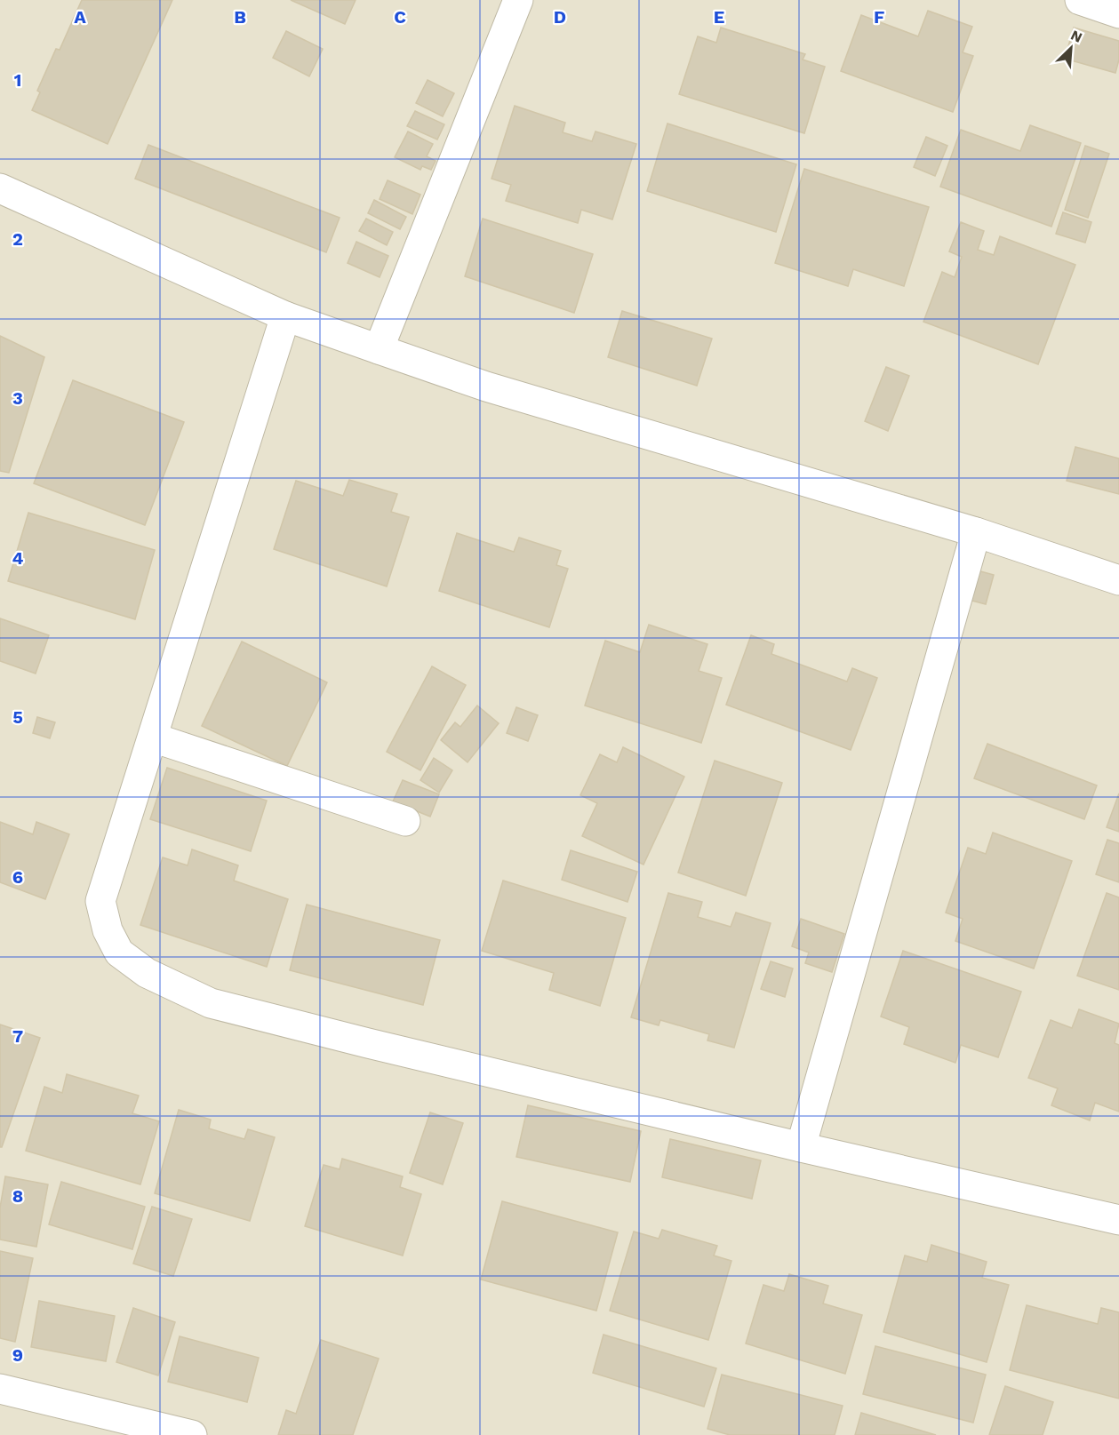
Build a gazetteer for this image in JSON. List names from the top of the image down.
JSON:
{
  "north": "top right",
  "grid": {
    "columns": [
      "A",
      "B",
      "C",
      "D",
      "E",
      "F"
    ],
    "rows": [
      "1",
      "2",
      "3",
      "4",
      "5",
      "6",
      "7",
      "8",
      "9"
    ]
  }
}
